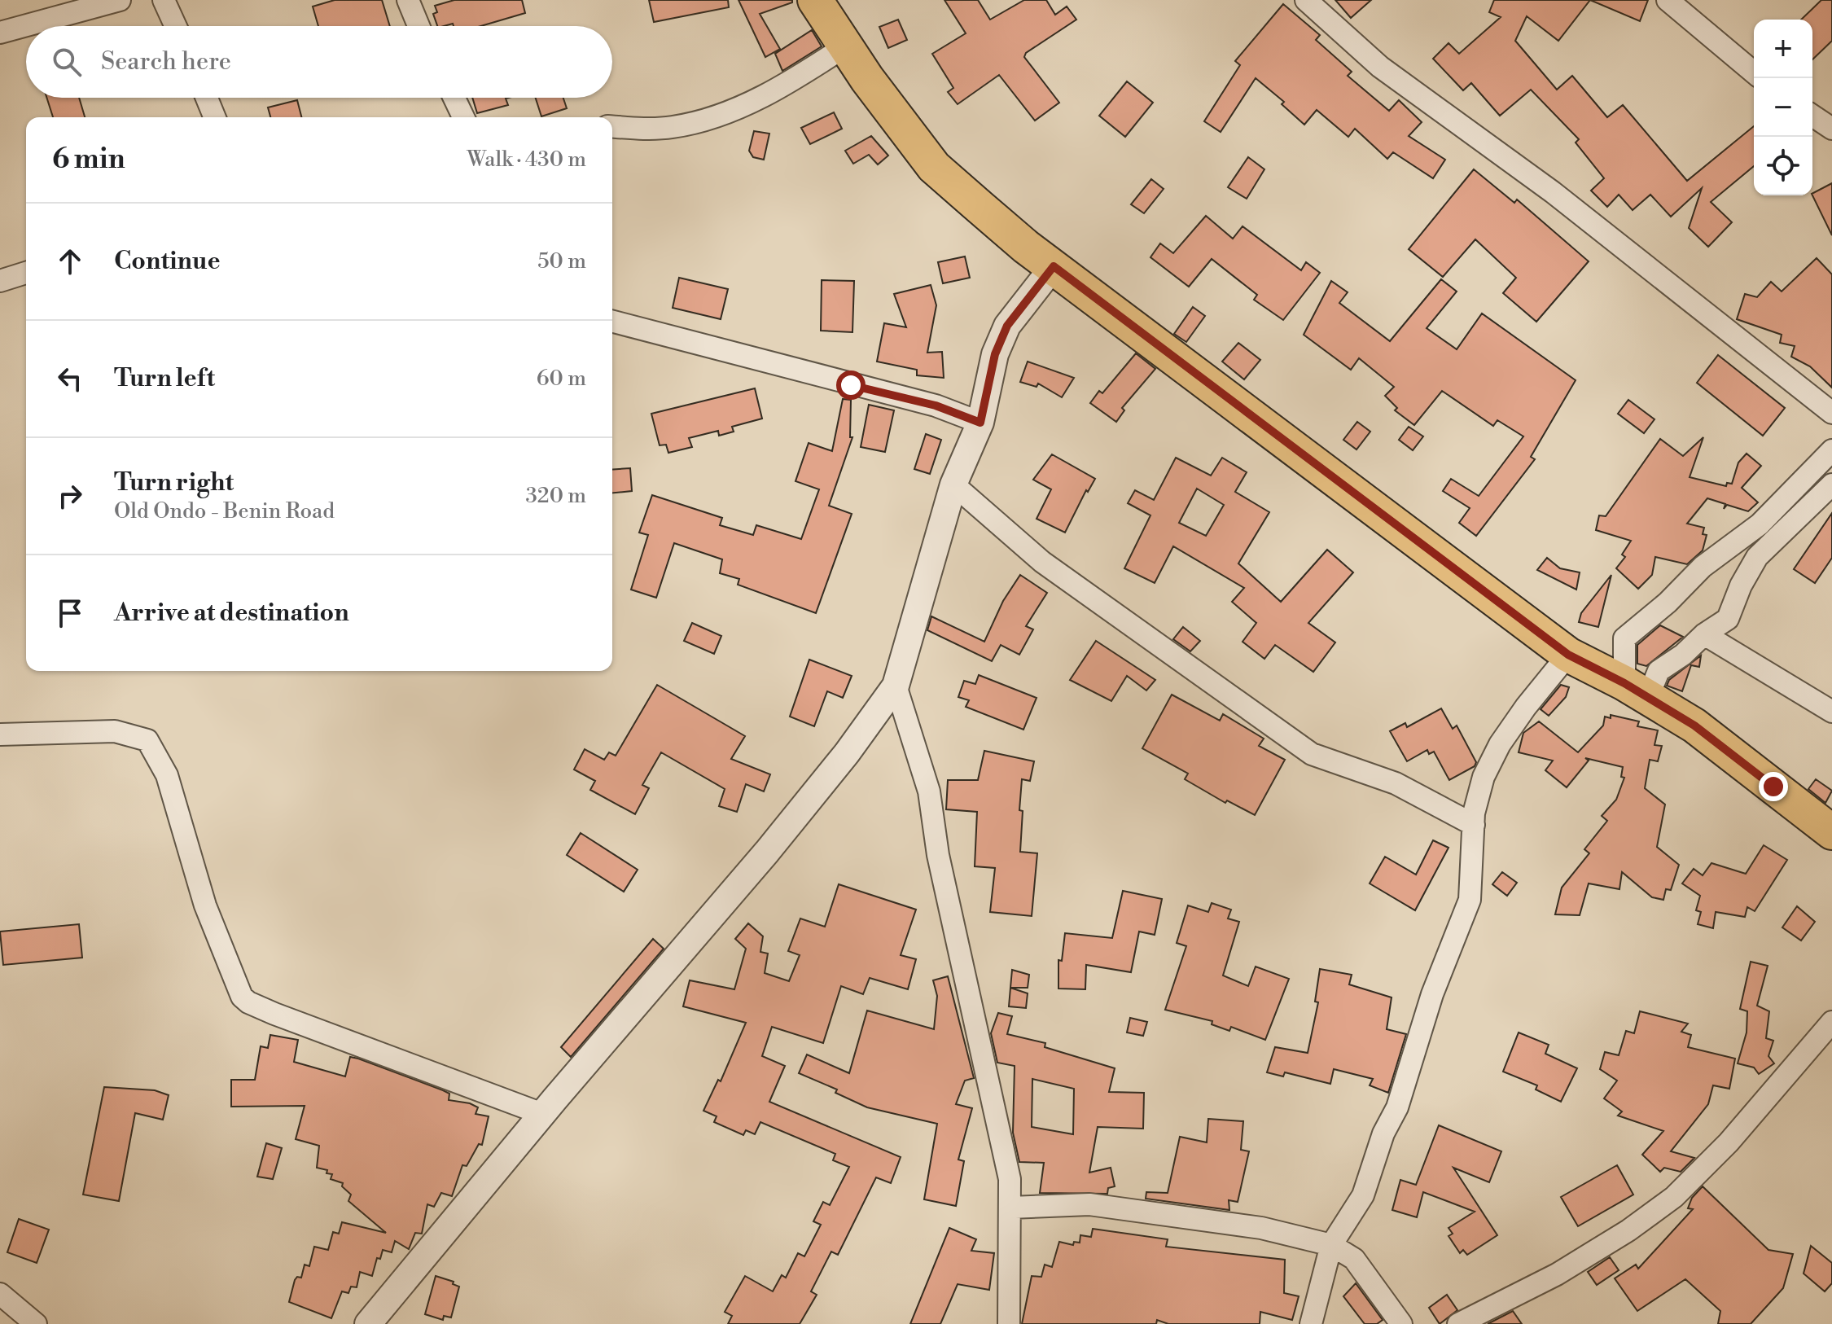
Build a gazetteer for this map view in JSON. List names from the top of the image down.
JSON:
{
  "page": {
    "map_buttons": ["+", "−"],
    "search": "Search here",
    "heading": ["6 min", "Walk · 430 m"],
    "list": [
      ["Continue", "50 m"],
      ["Turn left", "60 m"],
      ["Turn right", "Old Ondo - Benin Road", "320 m"],
      "Arrive at destination"
    ]
  }
}
